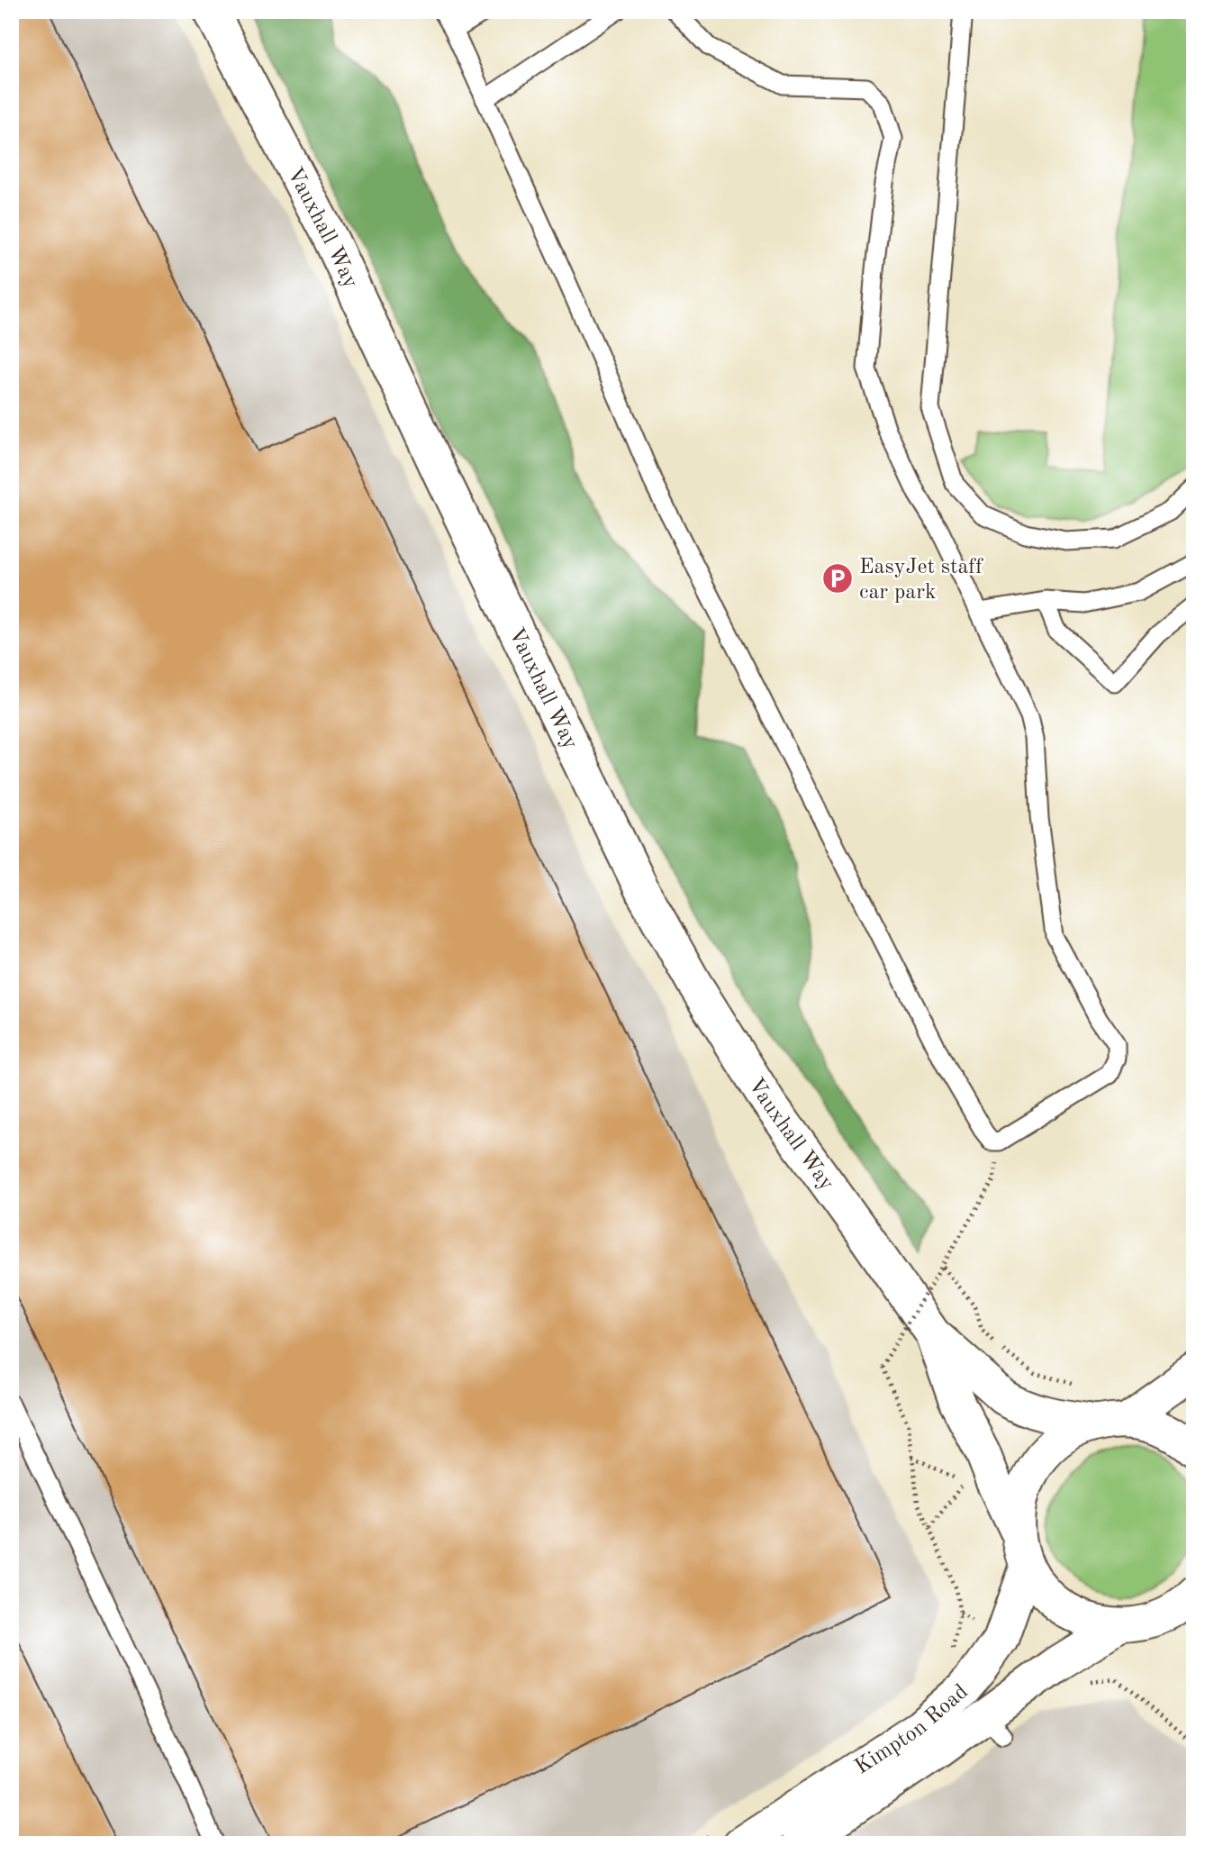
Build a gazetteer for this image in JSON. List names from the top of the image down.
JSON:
{
  "streets": {
    "main road": ["Vauxhall Way", "Kimpton Road"]
  },
  "places": {
    "parking": ["EasyJet staff car park"]
  }
}
